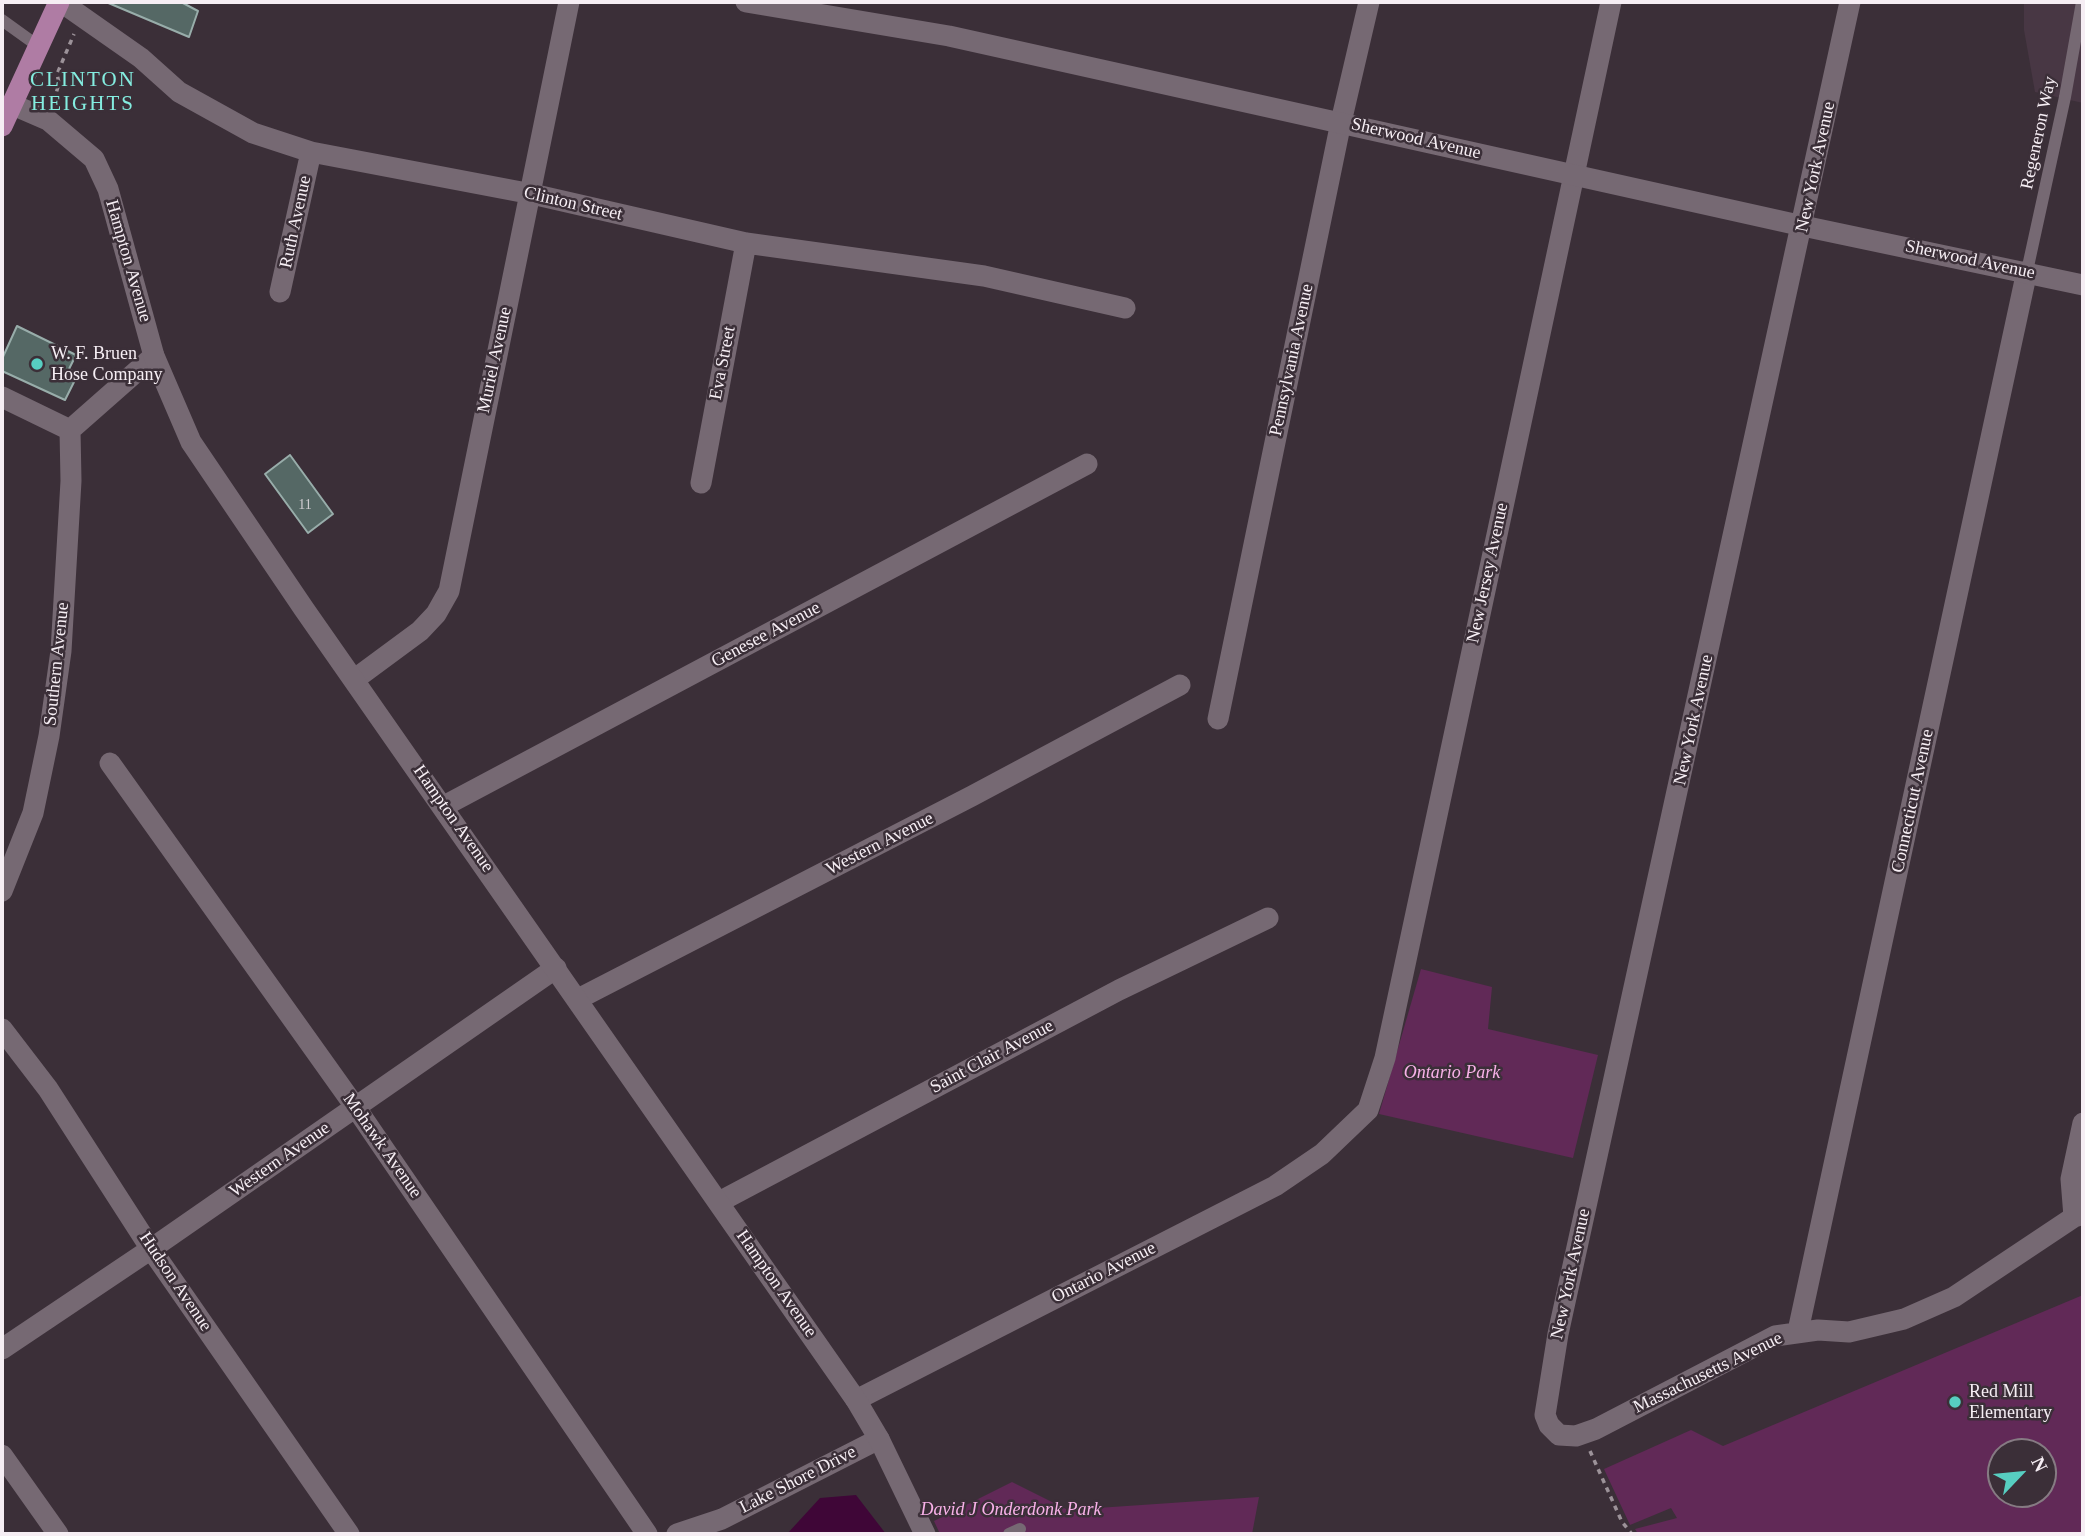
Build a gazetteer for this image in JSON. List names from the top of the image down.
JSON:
{
  "streets": {
    "street": [
      "Sherwood Avenue",
      "New York Avenue",
      "Clinton Street",
      "Ruth Avenue",
      "Hampton Avenue",
      "Muriel Avenue",
      "Pennsylvania Avenue",
      "Eva Street",
      "New Jersey Avenue",
      "Genesee Avenue",
      "Southern Avenue",
      "Connecticut Avenue",
      "Western Avenue",
      "Saint Clair Avenue",
      "Mohawk Avenue",
      "Ontario Avenue",
      "Hudson Avenue",
      "Massachusetts Avenue",
      "Lake Shore Drive"
    ],
    "lane": ["Regeneron Way"]
  },
  "crossings": [
    ["Regeneron Way", "Sherwood Avenue"],
    ["Regeneron Way", "Connecticut Avenue"],
    ["Sherwood Avenue", "New York Avenue"],
    ["Sherwood Avenue", "Pennsylvania Avenue"],
    ["Sherwood Avenue", "New Jersey Avenue"],
    ["Sherwood Avenue", "Connecticut Avenue"],
    ["New York Avenue", "Massachusetts Avenue"],
    ["Clinton Street", "Ruth Avenue"],
    ["Clinton Street", "Muriel Avenue"],
    ["Clinton Street", "Eva Street"],
    ["Hampton Avenue", "Muriel Avenue"],
    ["Hampton Avenue", "Genesee Avenue"],
    ["Hampton Avenue", "Western Avenue"],
    ["Hampton Avenue", "Saint Clair Avenue"],
    ["Hampton Avenue", "Ontario Avenue"],
    ["Hampton Avenue", "Lake Shore Drive"],
    ["New Jersey Avenue", "Ontario Avenue"],
    ["Connecticut Avenue", "Massachusetts Avenue"],
    ["Western Avenue", "Mohawk Avenue"],
    ["Western Avenue", "Hudson Avenue"]
  ],
  "districts": ["CLINTON HEIGHTS"],
  "parks": ["Ontario Park", "David J Onderdonk Park"],
  "places": ["W. F. Bruen Hose Company", "Red Mill Elementary"],
  "house_numbers": ["11"],
  "north": "top right"
}
